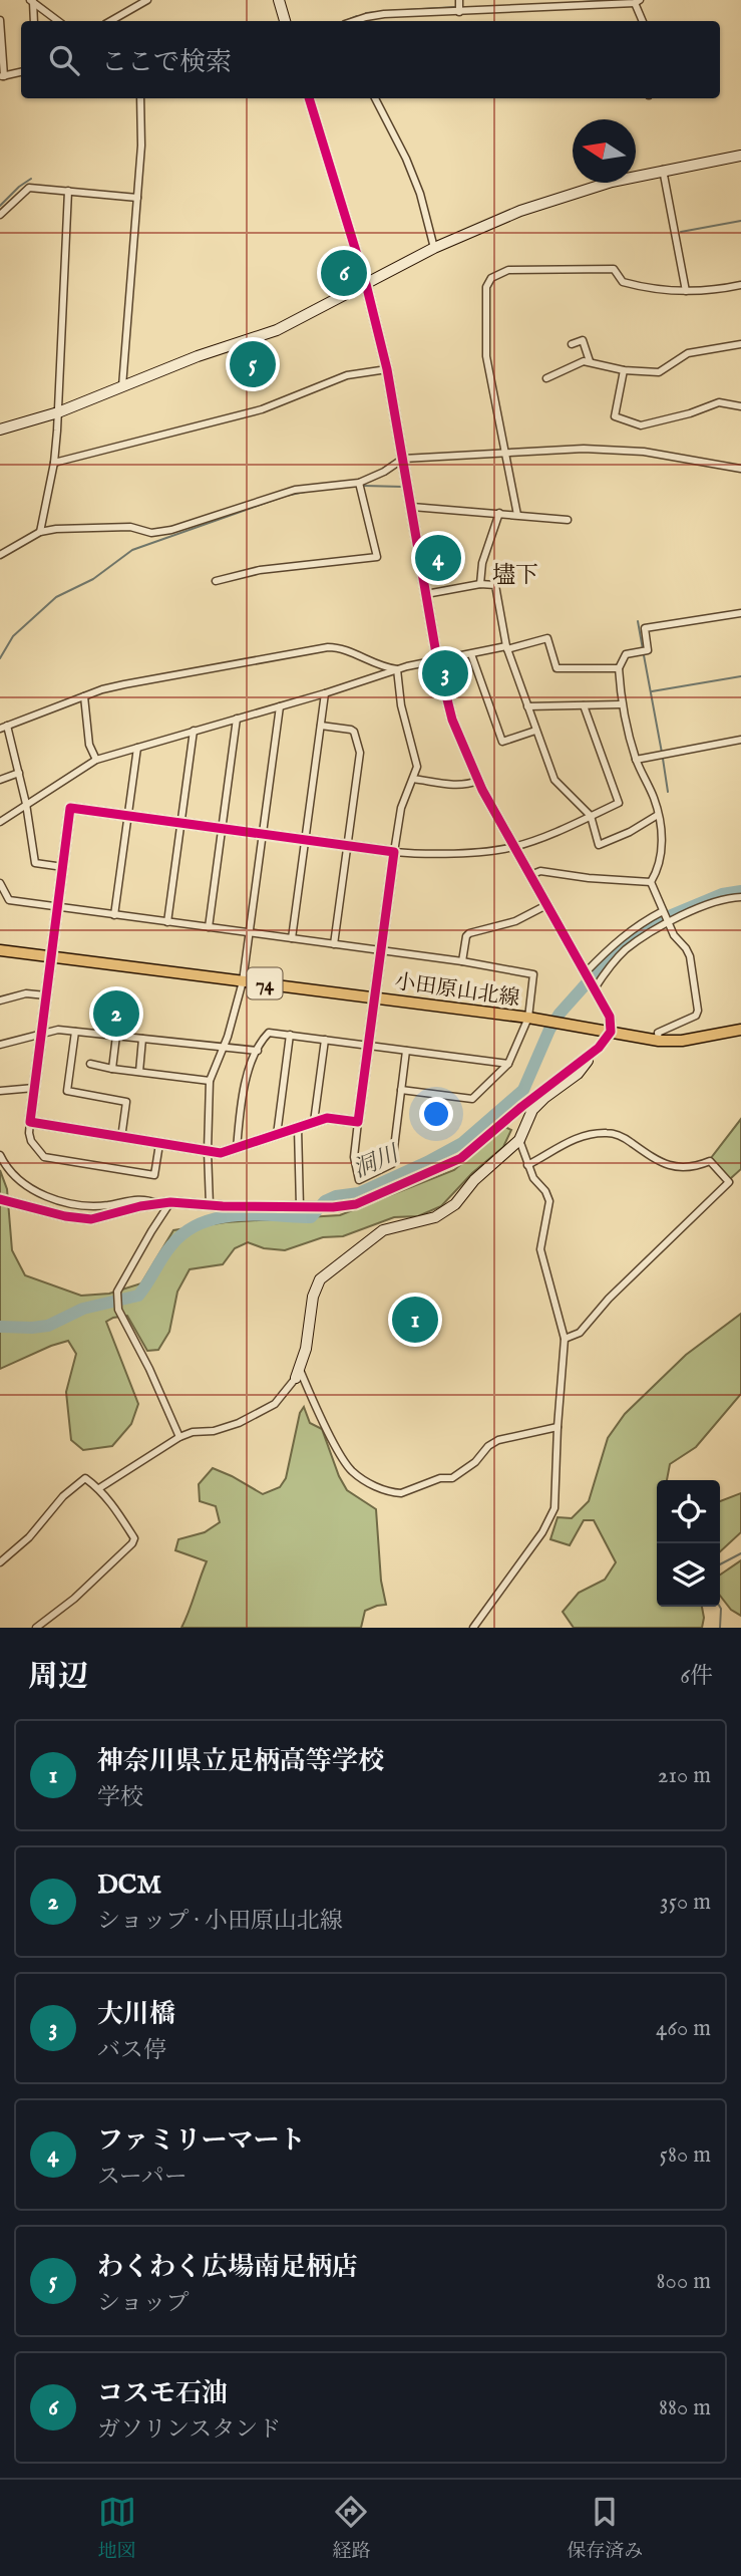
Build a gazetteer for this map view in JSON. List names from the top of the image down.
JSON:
{
  "streets": {
    "main road": ["74", "小田原山北線"]
  },
  "districts": ["壗下"],
  "water": ["洞川"],
  "north": "left",
  "page": {
    "search": "ここで検索",
    "pins": [
      "6",
      "5",
      "4",
      "3",
      "2",
      "1"
    ],
    "heading": ["周辺", "6件"],
    "list": [
      {
        "mark": "1",
        "name": "神奈川県立足柄高等学校",
        "note": "学校",
        "value": "210 m"
      },
      {
        "mark": "2",
        "name": "DCM",
        "note": "ショップ · 小田原山北線",
        "value": "350 m"
      },
      {
        "mark": "3",
        "name": "大川橋",
        "note": "バス停",
        "value": "460 m"
      },
      {
        "mark": "4",
        "name": "ファミリーマート",
        "note": "スーパー",
        "value": "580 m"
      },
      {
        "mark": "5",
        "name": "わくわく広場南足柄店",
        "note": "ショップ",
        "value": "800 m"
      },
      {
        "mark": "6",
        "name": "コスモ石油",
        "note": "ガソリンスタンド",
        "value": "880 m"
      }
    ],
    "nav": ["地図", "経路", "保存済み"]
  }
}
